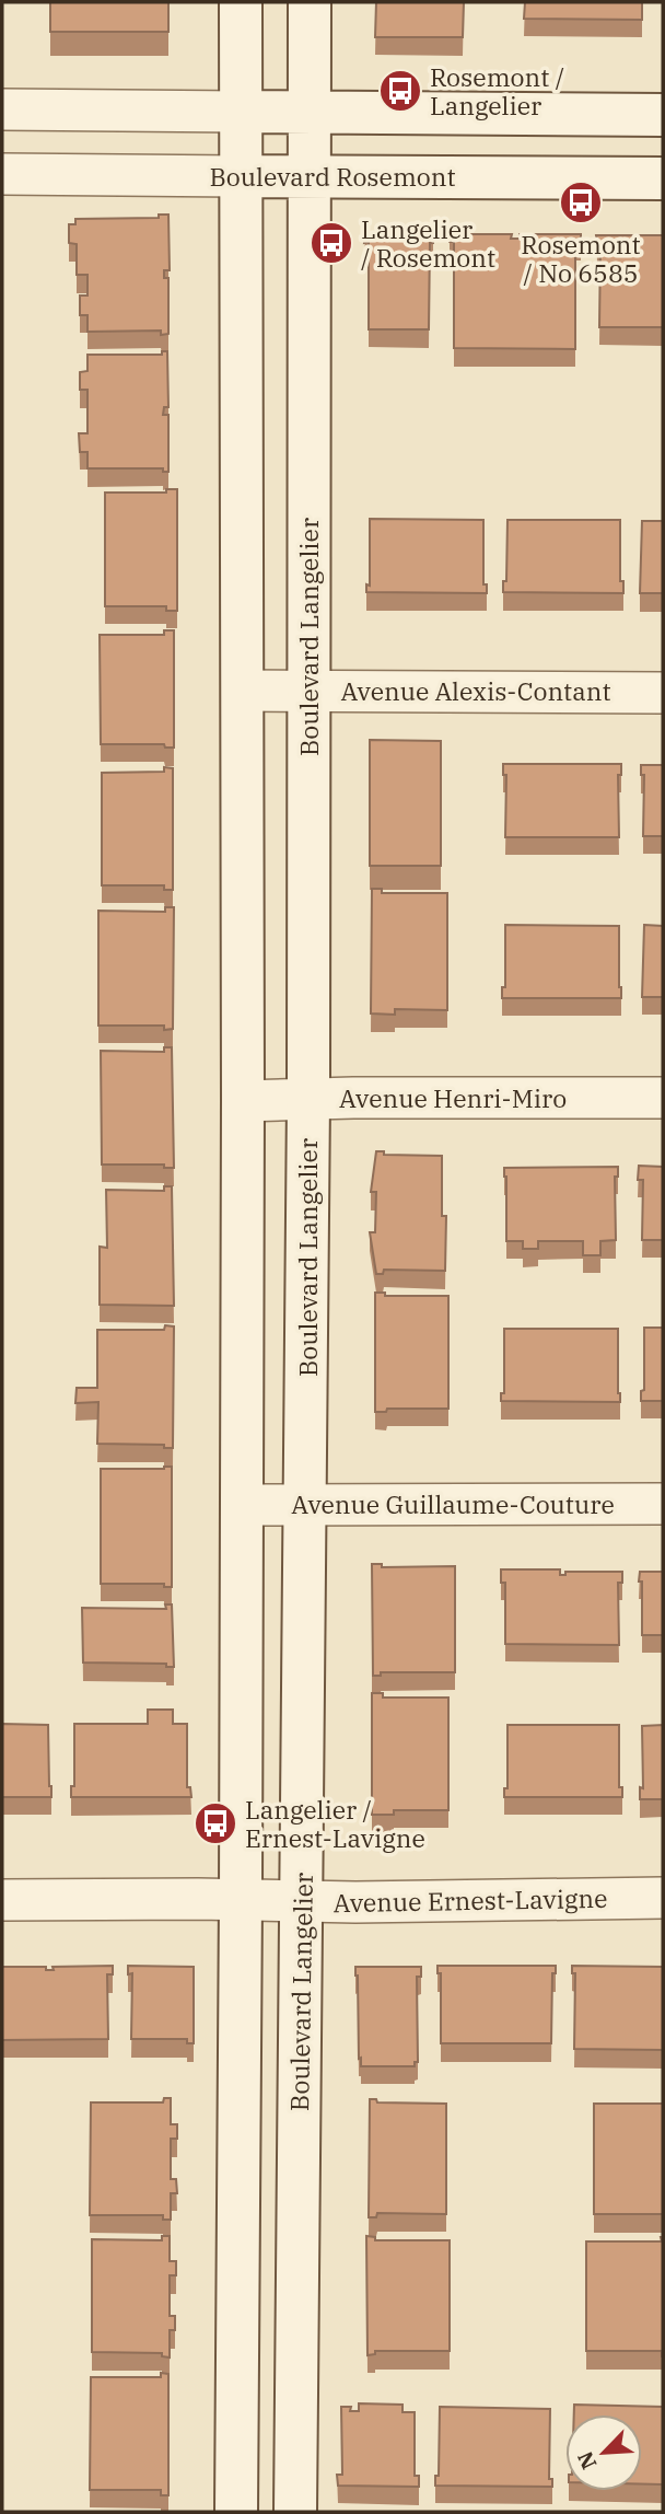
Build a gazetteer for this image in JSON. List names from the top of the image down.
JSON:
{
  "streets": {
    "main road": ["Boulevard Rosemont", "Boulevard Langelier"],
    "street": [
      "Avenue Alexis-Contant",
      "Avenue Henri-Miro",
      "Avenue Guillaume-Couture",
      "Avenue Ernest-Lavigne"
    ]
  },
  "crossings": [
    ["Boulevard Rosemont", "Boulevard Langelier"],
    ["Boulevard Langelier", "Avenue Alexis-Contant"],
    ["Boulevard Langelier", "Avenue Henri-Miro"],
    ["Boulevard Langelier", "Avenue Guillaume-Couture"],
    ["Boulevard Langelier", "Avenue Ernest-Lavigne"]
  ],
  "places": {
    "bus stop": [
      "Rosemont / Langelier",
      "Rosemont / No 6585",
      "Langelier / Rosemont",
      "Langelier / Ernest-Lavigne"
    ]
  },
  "north": "bottom left"
}
